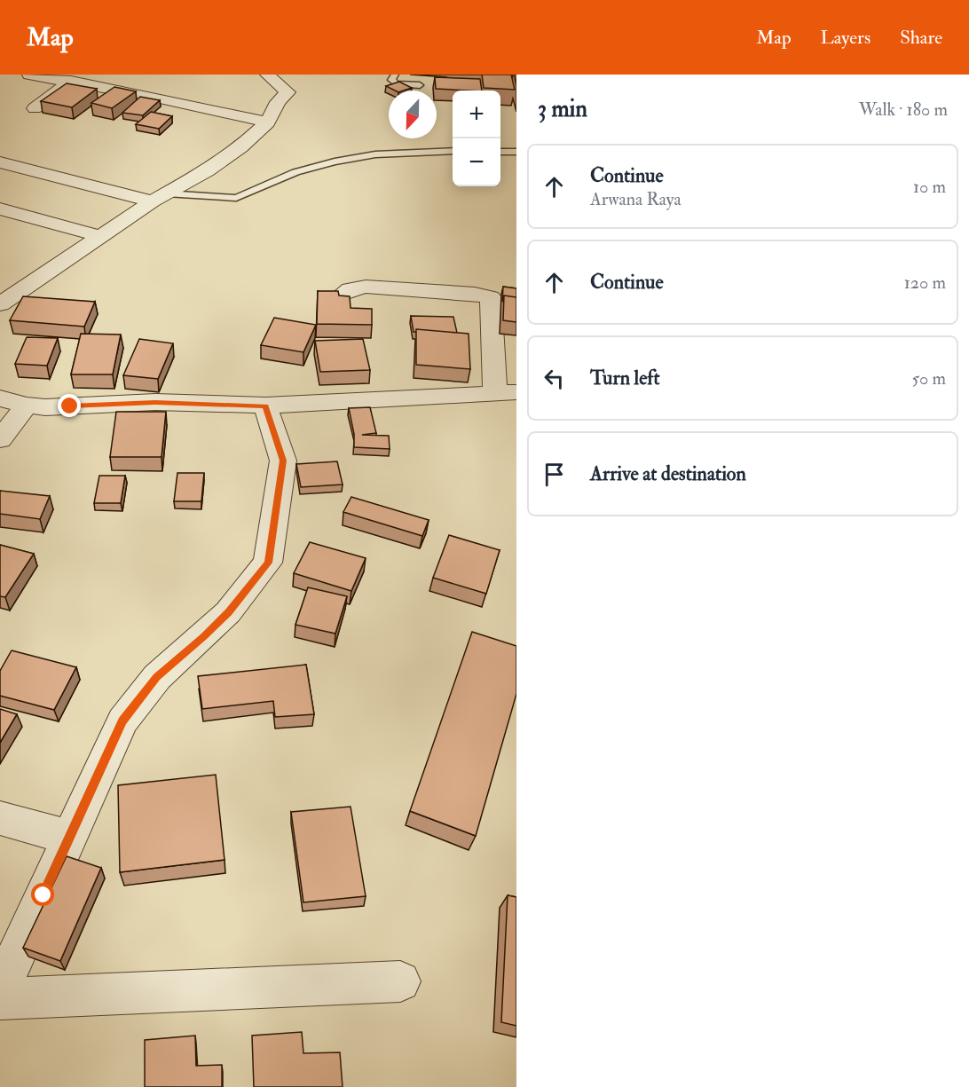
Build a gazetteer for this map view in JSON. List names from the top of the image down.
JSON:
{
  "north": "bottom",
  "page": {
    "header": "Map",
    "nav": ["Map", "Layers", "Share"],
    "heading": ["3 min", "Walk · 180 m"],
    "map_buttons": ["+", "−"],
    "list": [
      ["Continue", "Arwana Raya", "10 m"],
      ["Continue", "120 m"],
      ["Turn left", "50 m"],
      "Arrive at destination"
    ]
  }
}
